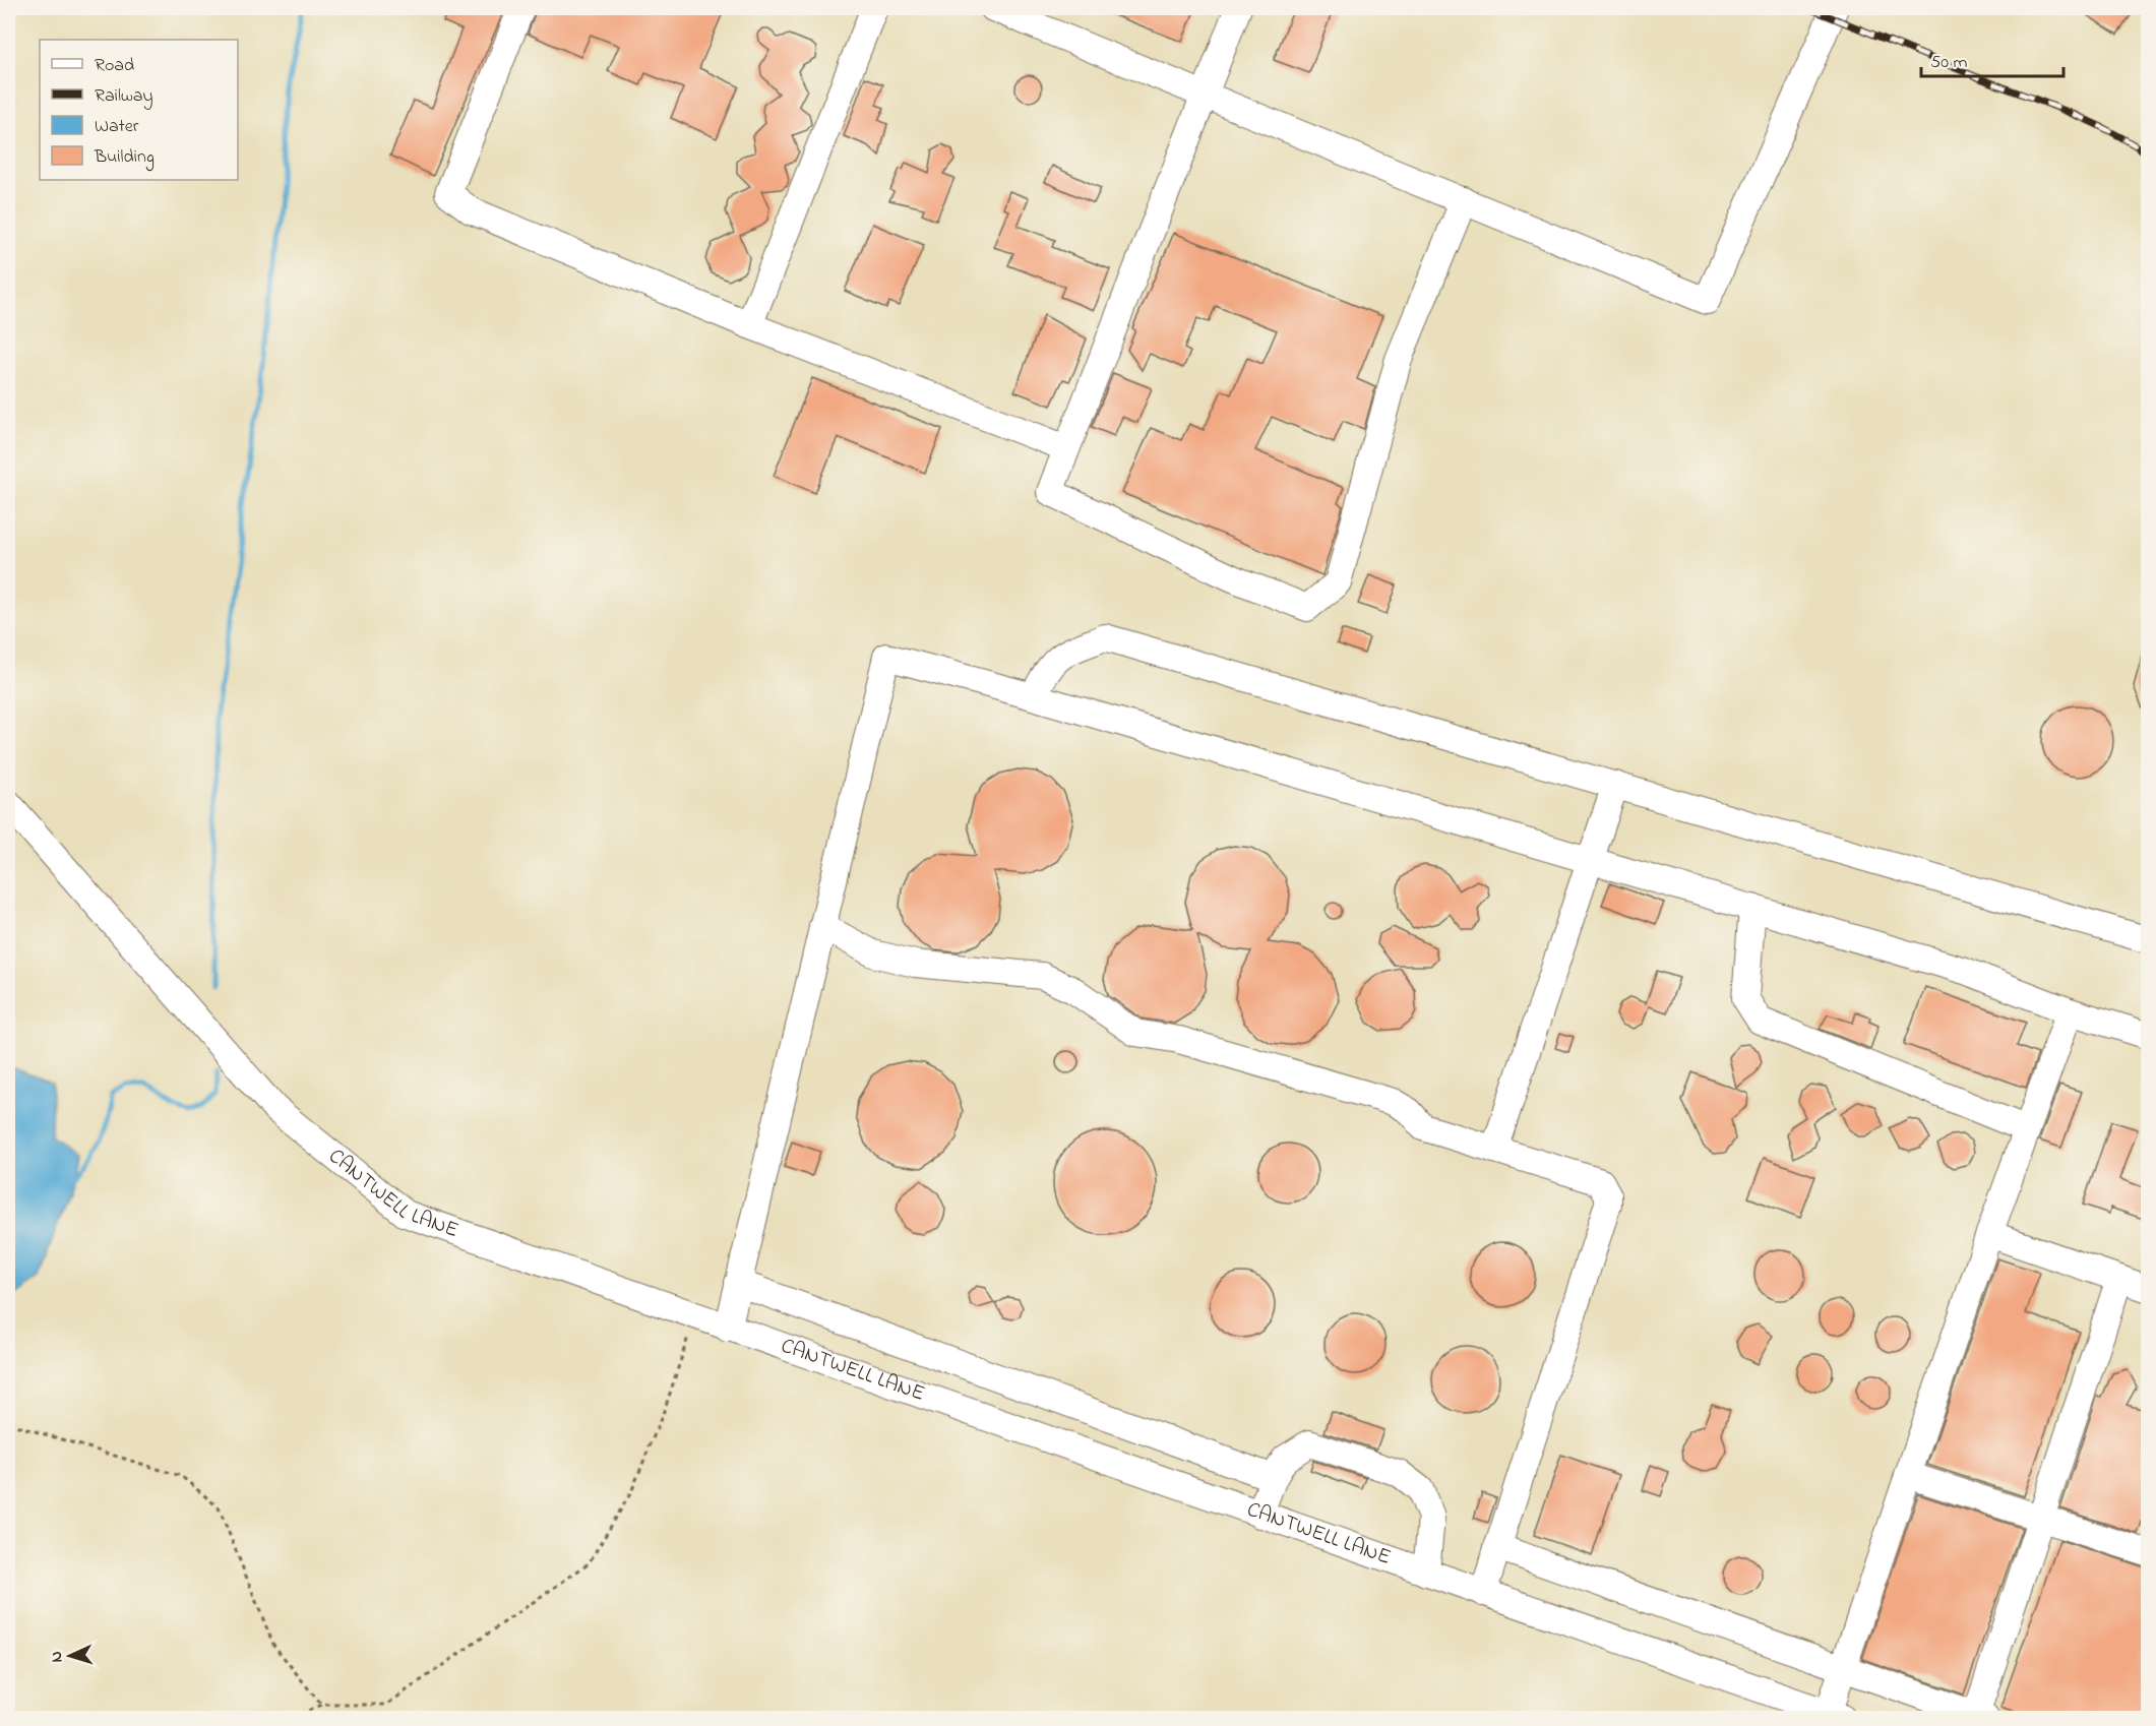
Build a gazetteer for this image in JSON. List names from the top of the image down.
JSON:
{
  "streets": {
    "street": ["CANTWELL LANE"]
  },
  "legend": [
    "Road",
    "Railway",
    "Water",
    "Building"
  ],
  "scale_bar": "50 m",
  "north": "left"
}
